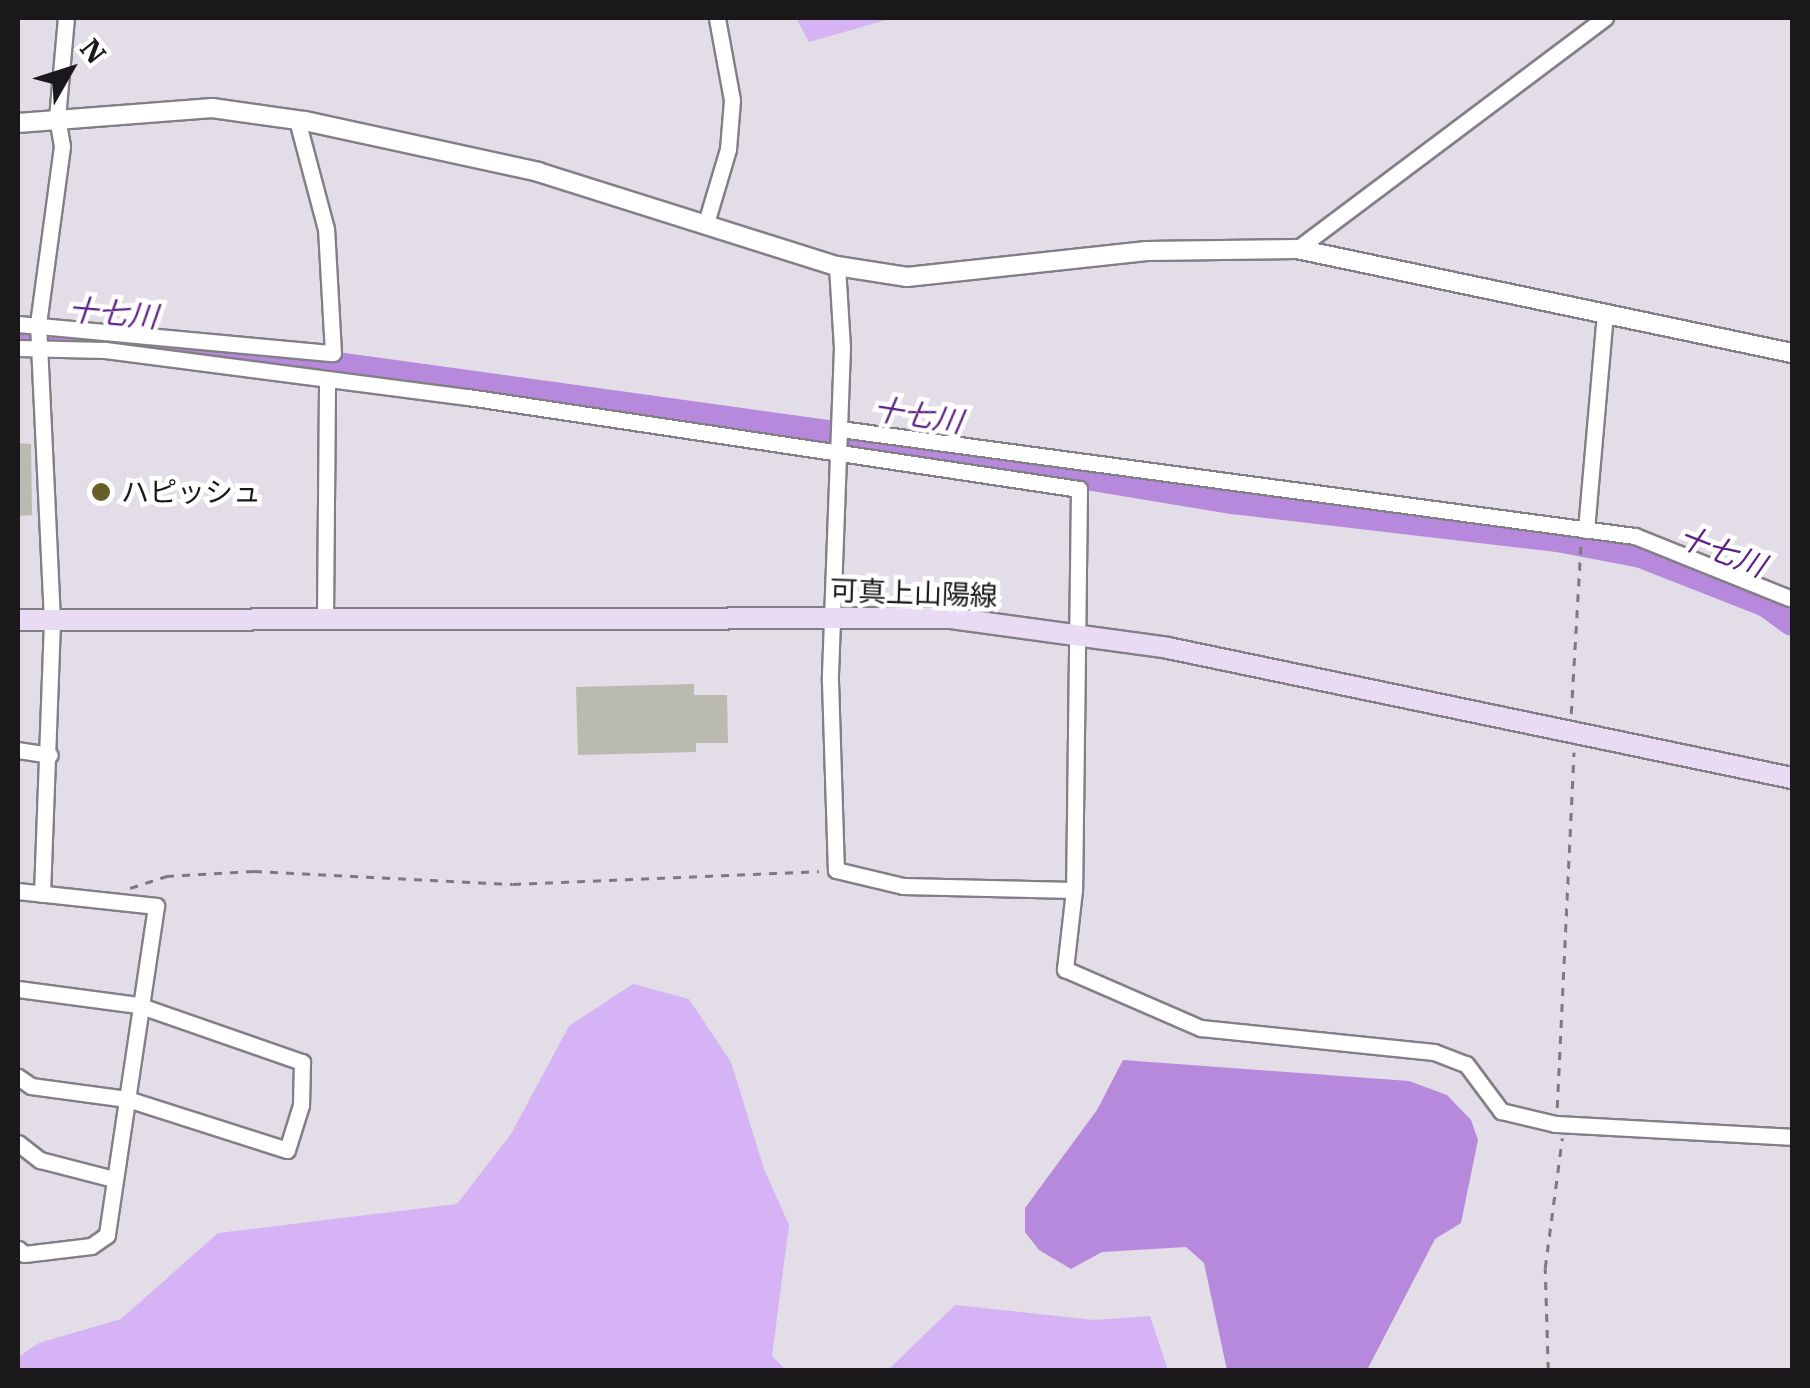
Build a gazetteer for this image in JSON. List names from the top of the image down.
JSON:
{
  "streets": {
    "main road": ["可真上山陽線"]
  },
  "water": ["十七川"],
  "places": ["ハピッシュ"],
  "north": "top right"
}
